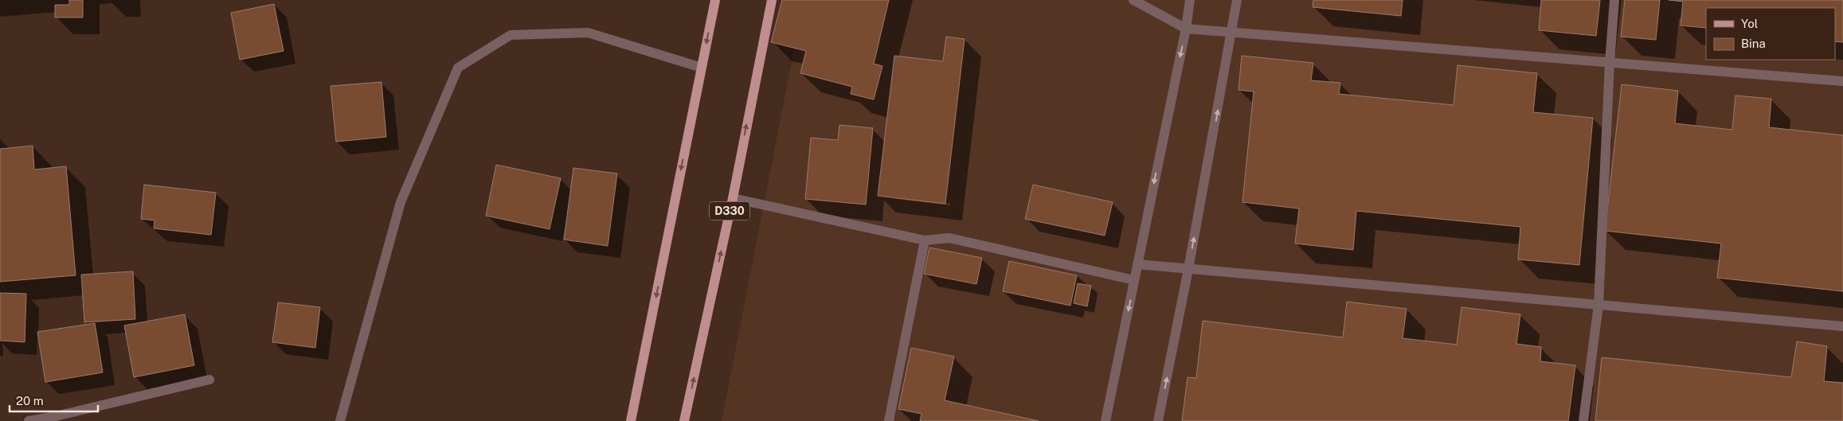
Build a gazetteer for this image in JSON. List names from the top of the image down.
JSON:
{
  "streets": {
    "main road": ["D330"]
  },
  "legend": ["Yol", "Bina"],
  "scale_bar": "20 m"
}
